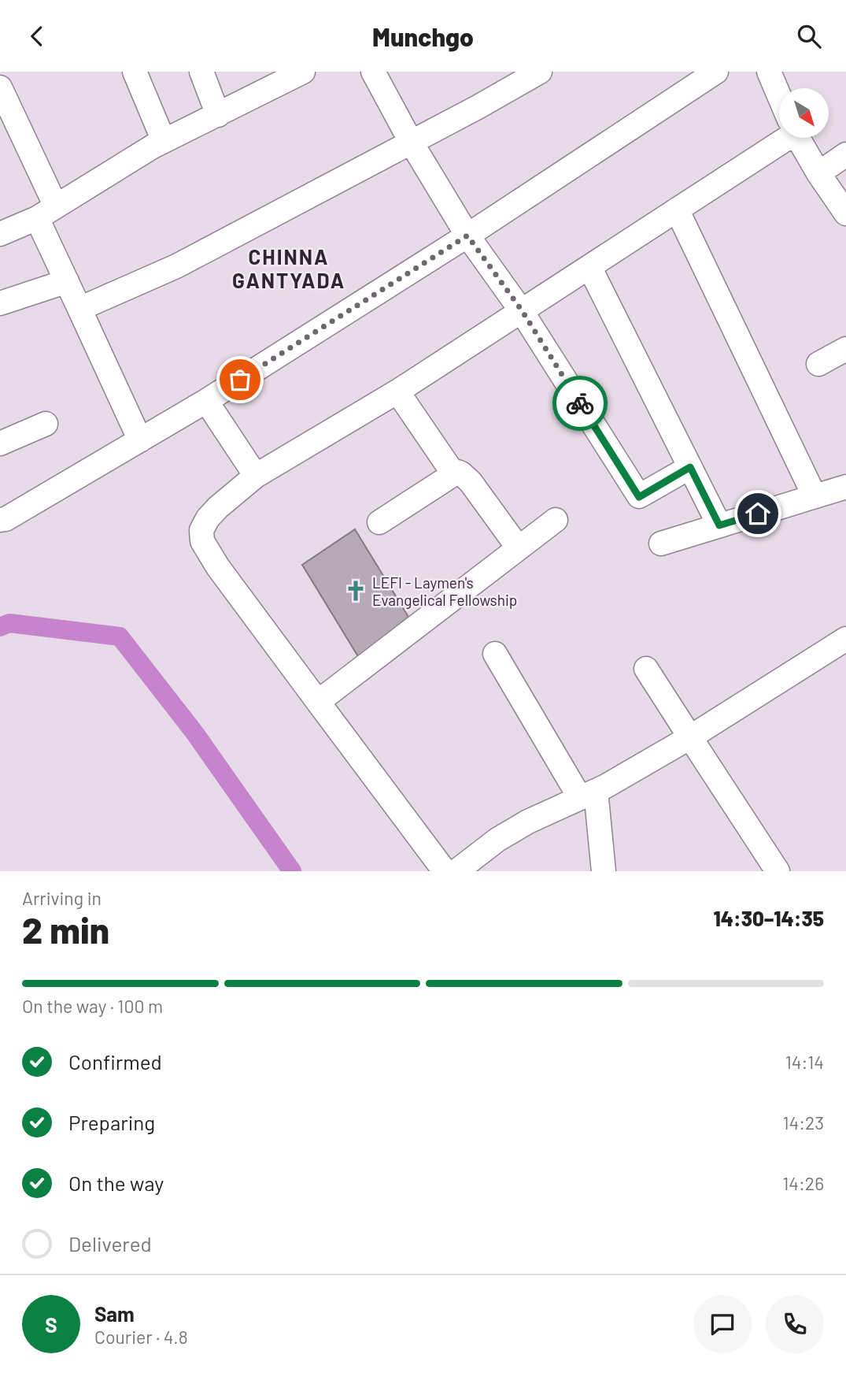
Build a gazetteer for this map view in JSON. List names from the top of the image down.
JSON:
{
  "districts": ["CHINNA GANTYADA"],
  "places": {
    "church": ["LEFI - Laymen's Evangelical Fellowship"]
  },
  "north": "bottom right",
  "page": {
    "header": "Munchgo",
    "heading": ["2 min", "Arriving in", "14:30–14:35"],
    "panel": ["Sam", "Courier · 4.8"],
    "bar": "On the way · 100 m",
    "list": [
      ["Confirmed", "14:14"],
      ["Preparing", "14:23"],
      ["On the way", "14:26"],
      "Delivered"
    ],
    "round": "S"
  }
}
